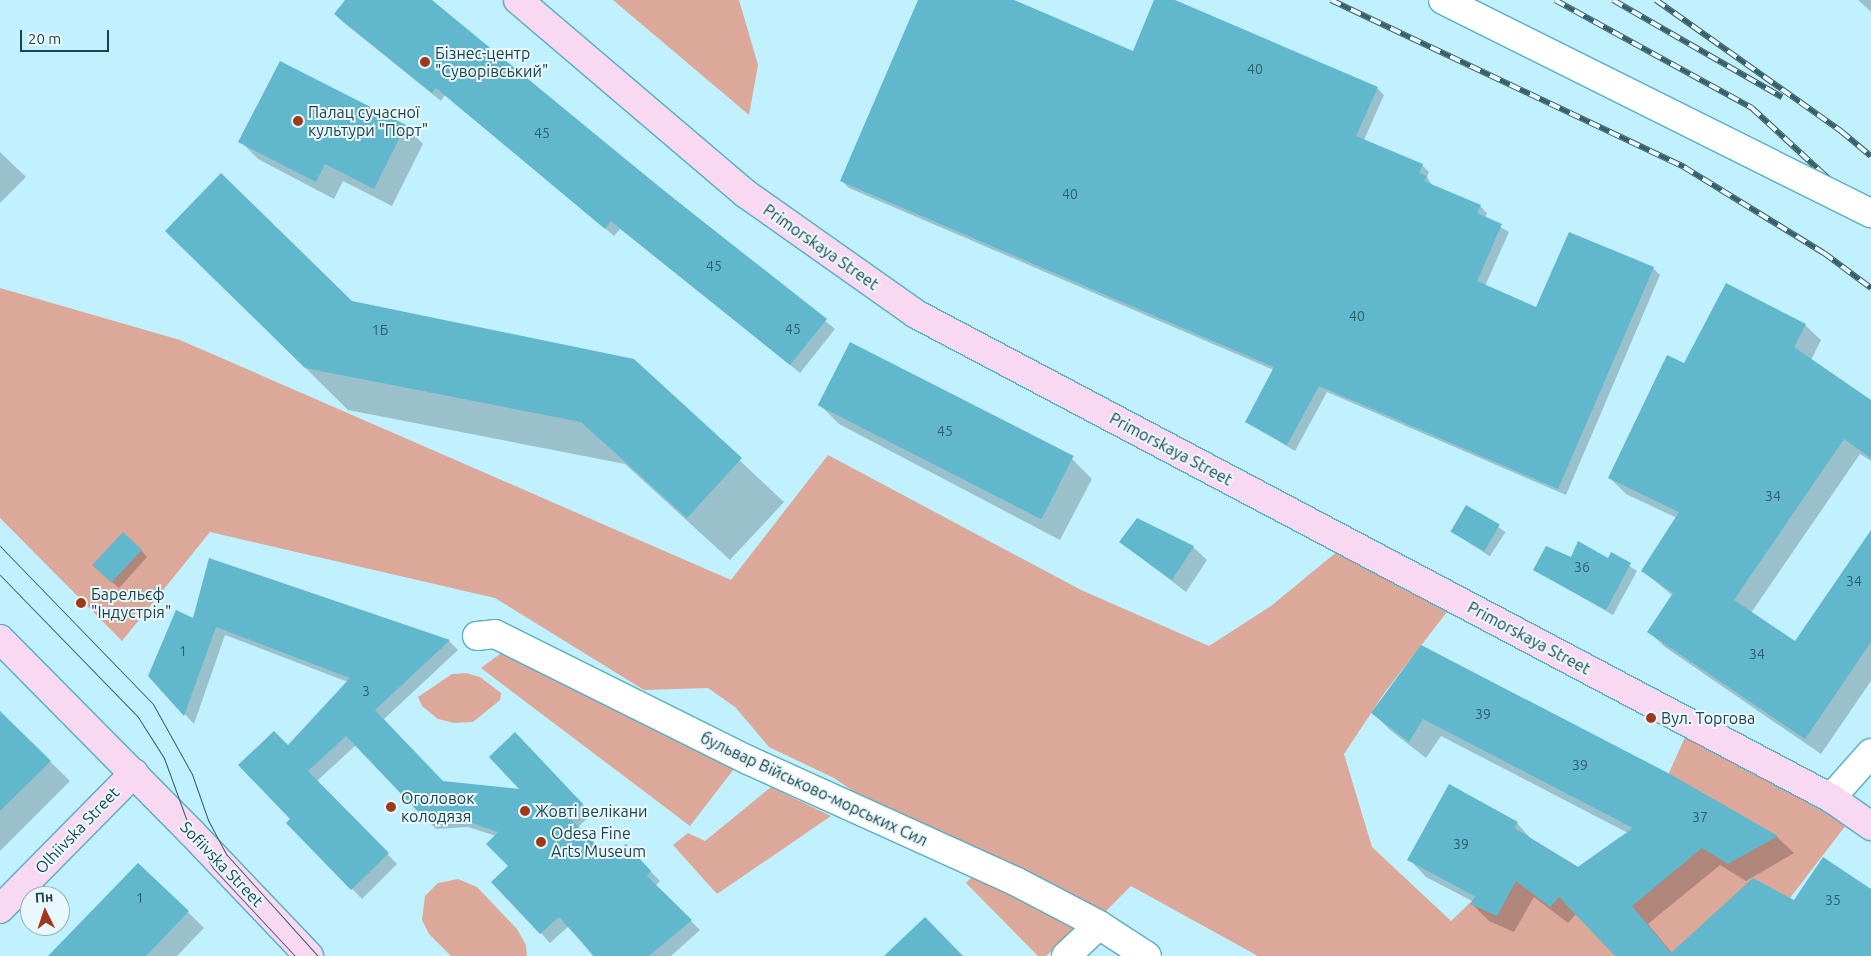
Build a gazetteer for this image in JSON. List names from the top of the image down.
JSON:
{
  "streets": {
    "main road": ["Primorskaya Street", "Olhiivska Street", "Sofiivska Street"],
    "street": ["бульвар Військово-морських Сил"]
  },
  "crossings": [
    ["Olhiivska Street", "Sofiivska Street"]
  ],
  "places": [
    "Бізнес-центр \"Суворівський\"",
    "Палац сучасної культури \"Порт\"",
    "Барельєф \"Індустрія\"",
    "Вул. Торгова",
    "Оголовок колодязя",
    "Жовті велікани",
    "Odesa Fine Arts Museum"
  ],
  "house_numbers": [
    "40",
    "45",
    "40",
    "45",
    "40",
    "45",
    "1Б",
    "45",
    "34",
    "36",
    "34",
    "1",
    "34",
    "3",
    "39",
    "39",
    "37",
    "39",
    "1",
    "35"
  ],
  "scale_bar": "20 m",
  "north": "top"
}
